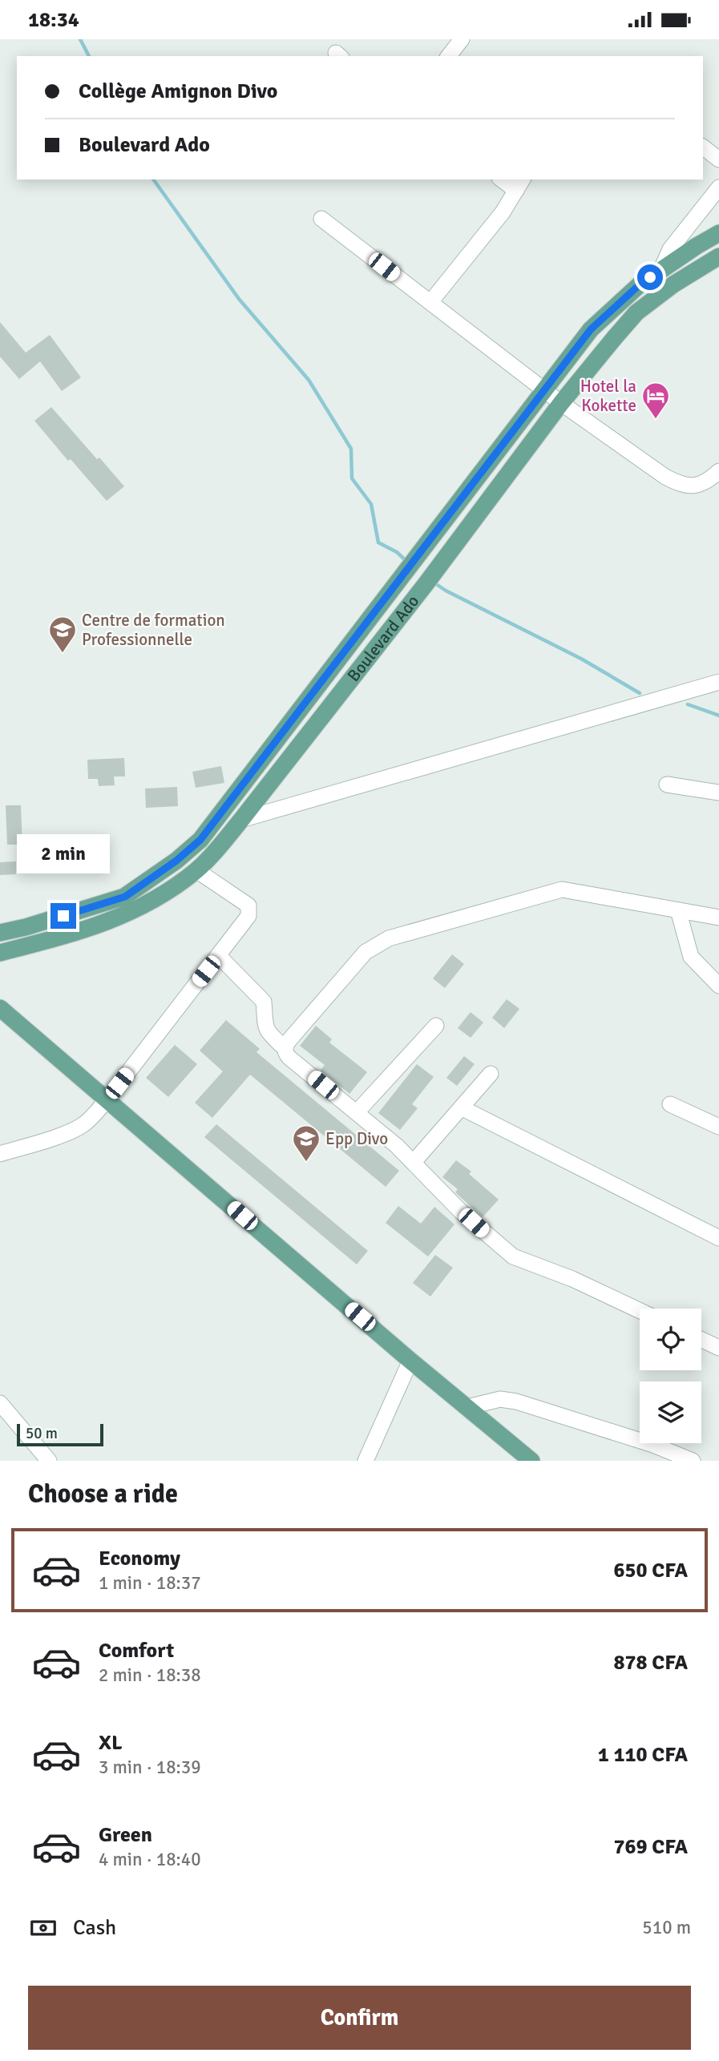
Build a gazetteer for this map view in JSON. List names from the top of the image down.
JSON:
{
  "streets": {
    "main road": ["Boulevard Ado"]
  },
  "places": {
    "hotel": ["Hotel la Kokette"],
    "school or university": ["Centre de formation Professionnelle", "Epp Divo"]
  },
  "scale_bar": "50 m",
  "page": {
    "status": "18:34",
    "banner": ["Collège Amignon Divo", "Boulevard Ado"],
    "bubble": "2 min",
    "scale": "50 m",
    "heading": "Choose a ride",
    "list": [
      {
        "name": "Economy",
        "note": "1 min · 18:37",
        "value": "650 CFA"
      },
      {
        "name": "Comfort",
        "note": "2 min · 18:38",
        "value": "878 CFA"
      },
      {
        "name": "XL",
        "note": "3 min · 18:39",
        "value": "1 110 CFA"
      },
      {
        "name": "Green",
        "note": "4 min · 18:40",
        "value": "769 CFA"
      }
    ],
    "pay": ["Cash", "510 m"],
    "buttons": "Confirm"
  }
}
